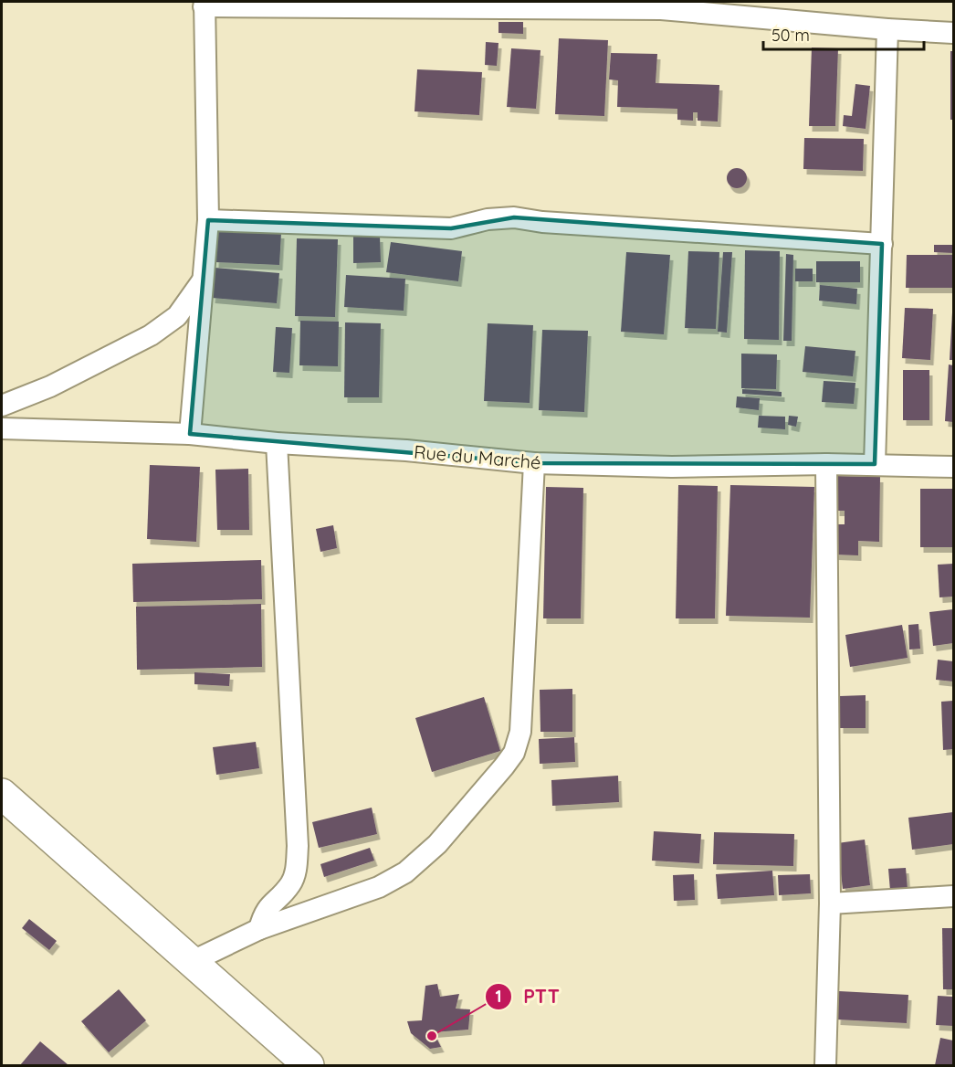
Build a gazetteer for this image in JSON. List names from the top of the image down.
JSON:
{
  "streets": {
    "street": ["Rue du Marché"]
  },
  "places": ["PTT"],
  "scale_bar": "50 m"
}
